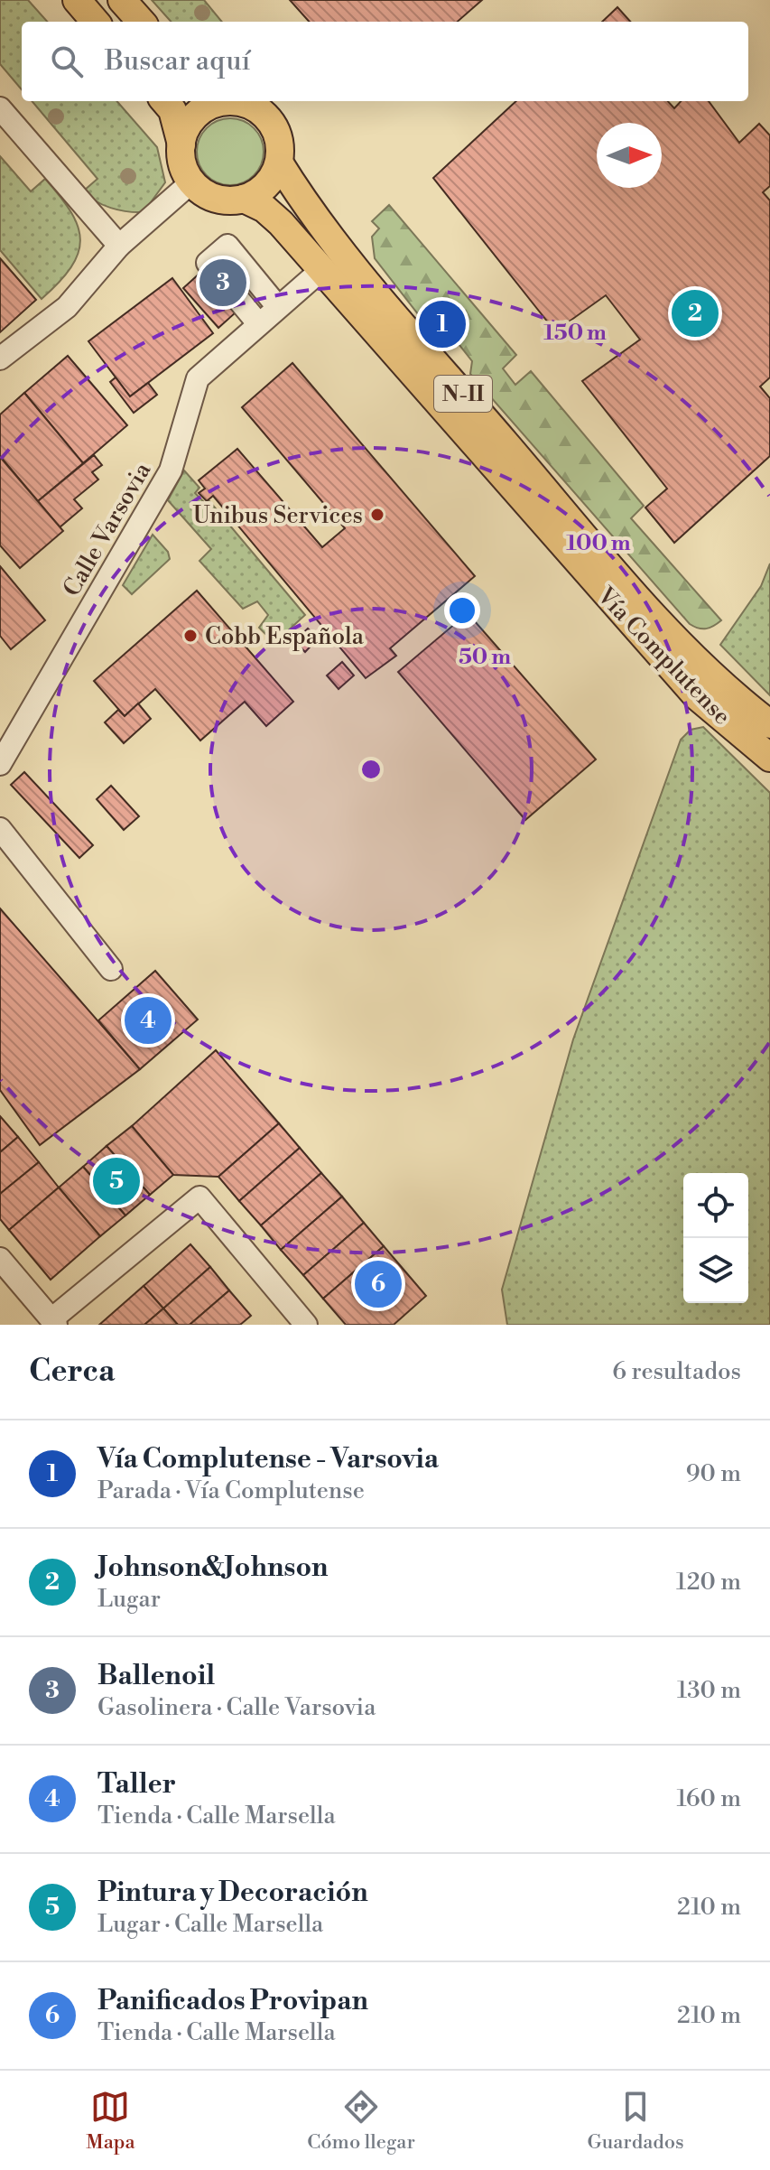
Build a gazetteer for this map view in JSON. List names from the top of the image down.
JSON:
{
  "streets": {
    "main road": ["N-II", "Vía Complutense"],
    "street": ["Calle Varsovia"]
  },
  "crossings": [
    ["N-II", "Vía Complutense"],
    ["Calle Varsovia", "Vía Complutense"]
  ],
  "places": ["Unibus Services", "Cobb Española"],
  "north": "right",
  "page": {
    "search": "Buscar aquí",
    "pins": [
      "3",
      "2",
      "1",
      "4",
      "5",
      "6"
    ],
    "heading": ["Cerca", "6 resultados"],
    "list": [
      {
        "mark": "1",
        "name": "Vía Complutense - Varsovia",
        "note": "Parada · Vía Complutense",
        "value": "90 m"
      },
      {
        "mark": "2",
        "name": "Johnson&Johnson",
        "note": "Lugar",
        "value": "120 m"
      },
      {
        "mark": "3",
        "name": "Ballenoil",
        "note": "Gasolinera · Calle Varsovia",
        "value": "130 m"
      },
      {
        "mark": "4",
        "name": "Taller",
        "note": "Tienda · Calle Marsella",
        "value": "160 m"
      },
      {
        "mark": "5",
        "name": "Pintura y Decoración",
        "note": "Lugar · Calle Marsella",
        "value": "210 m"
      },
      {
        "mark": "6",
        "name": "Panificados Provipan",
        "note": "Tienda · Calle Marsella",
        "value": "210 m"
      }
    ],
    "nav": ["Mapa", "Cómo llegar", "Guardados"]
  },
  "rings": ["150 m", "100 m", "50 m"]
}
